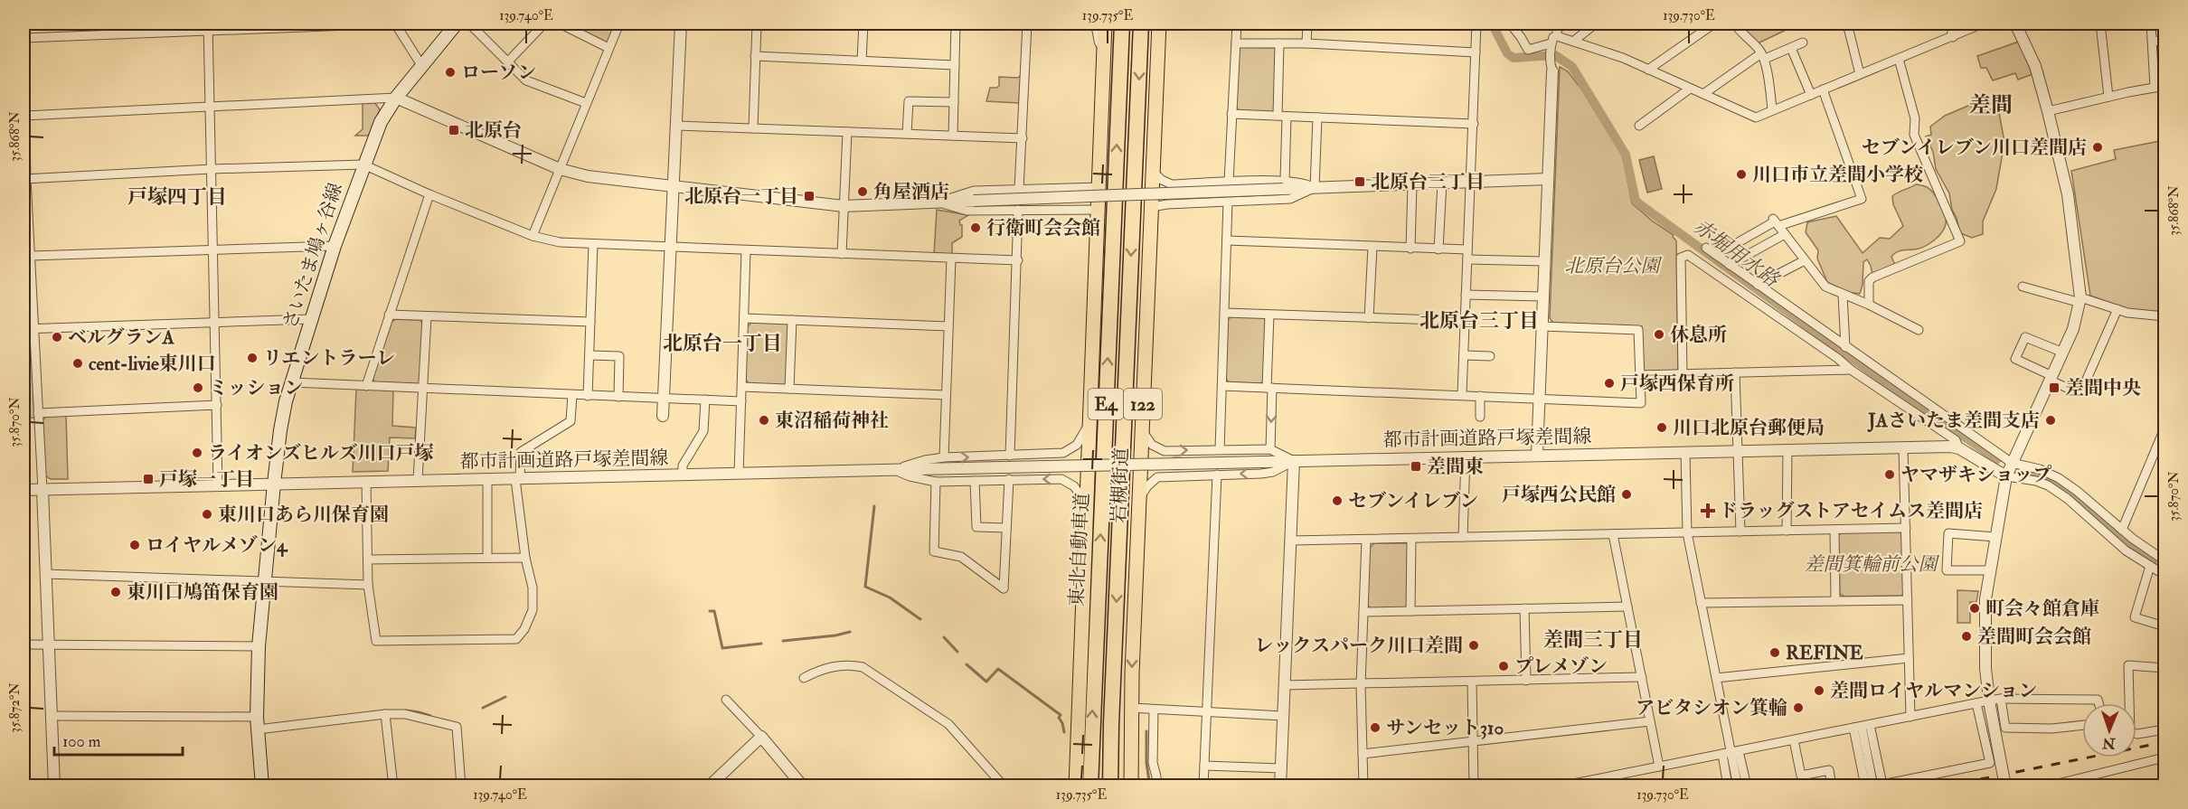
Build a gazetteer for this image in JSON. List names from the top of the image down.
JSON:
{
  "streets": {
    "highway": [
      "E4",
      "122",
      "岩槻街道",
      "東北自動車道"
    ],
    "main road": ["さいたま鳩ヶ谷線"],
    "street": ["都市計画道路戸塚差間線"]
  },
  "crossings": [
    ["さいたま鳩ヶ谷線", "都市計画道路戸塚差間線"]
  ],
  "districts": [
    "差間",
    "戸塚四丁目",
    "北原台三丁目",
    "北原台一丁目",
    "差間三丁目"
  ],
  "water": ["赤堀用水路"],
  "parks": ["北原台公園", "差間箕輪前公園"],
  "places": {
    "other": [
      "ローソン",
      "セブンイレブン川口差間店",
      "川口市立差間小学校",
      "角屋酒店",
      "行衛町会会館",
      "休息所",
      "ベルグランA",
      "リエントラーレ",
      "cent-livie東川口",
      "戸塚西保育所",
      "ミッション",
      "東沼稲荷神社",
      "JAさいたま差間支店",
      "川口北原台郵便局",
      "ライオンズヒルズ川口戸塚",
      "ヤマザキショップ",
      "戸塚西公民館",
      "セブンイレブン",
      "東川口あら川保育園",
      "ロイヤルメゾン4",
      "東川口鳩笛保育園",
      "町会々館倉庫",
      "差間町会会館",
      "レックスパーク川口差間",
      "REFINE",
      "プレメゾン",
      "差間ロイヤルマンション",
      "アビタシオン箕輪",
      "サンセット310"
    ],
    "transit": [
      "北原台",
      "北原台三丁目",
      "北原台一丁目",
      "差間中央",
      "差間東",
      "戸塚一丁目"
    ],
    "health": ["ドラッグストアセイムス差間店"]
  },
  "scale_bar": "100 m",
  "north": "bottom",
  "coordinates": [
    "139.740°E",
    "139.735°E",
    "139.730°E",
    "35.868°N",
    "35.870°N",
    "35.872°N"
  ]
}
